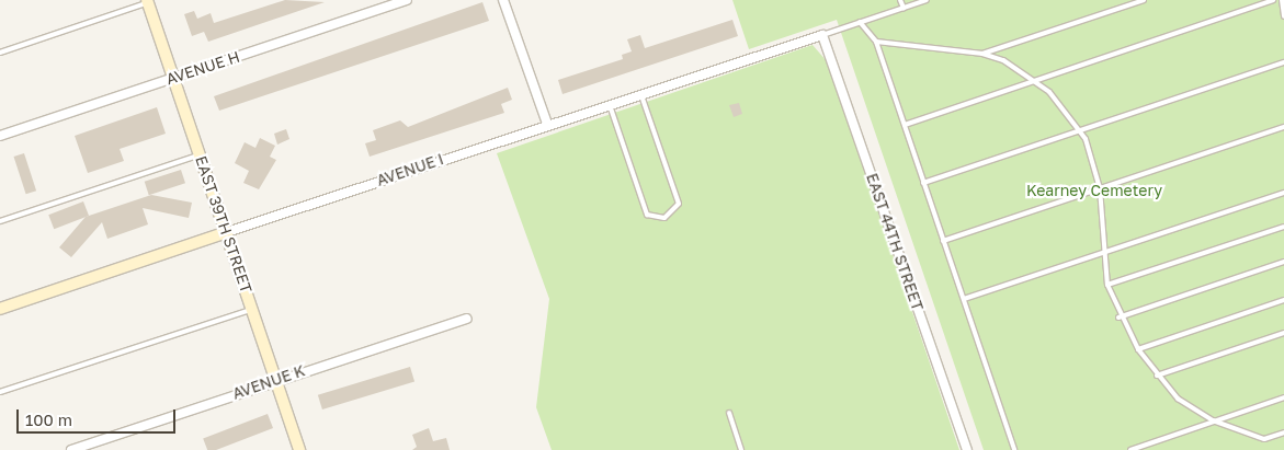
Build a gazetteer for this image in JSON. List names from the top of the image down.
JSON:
{
  "streets": {
    "main road": ["AVENUE I", "EAST 39TH STREET"],
    "street": ["AVENUE H", "EAST 44TH STREET", "AVENUE K"]
  },
  "crossings": [
    ["AVENUE H", "EAST 39TH STREET"],
    ["AVENUE I", "EAST 39TH STREET"],
    ["AVENUE I", "EAST 44TH STREET"],
    ["EAST 39TH STREET", "AVENUE K"]
  ],
  "parks": ["Kearney Cemetery"],
  "scale_bar": "100 m"
}
